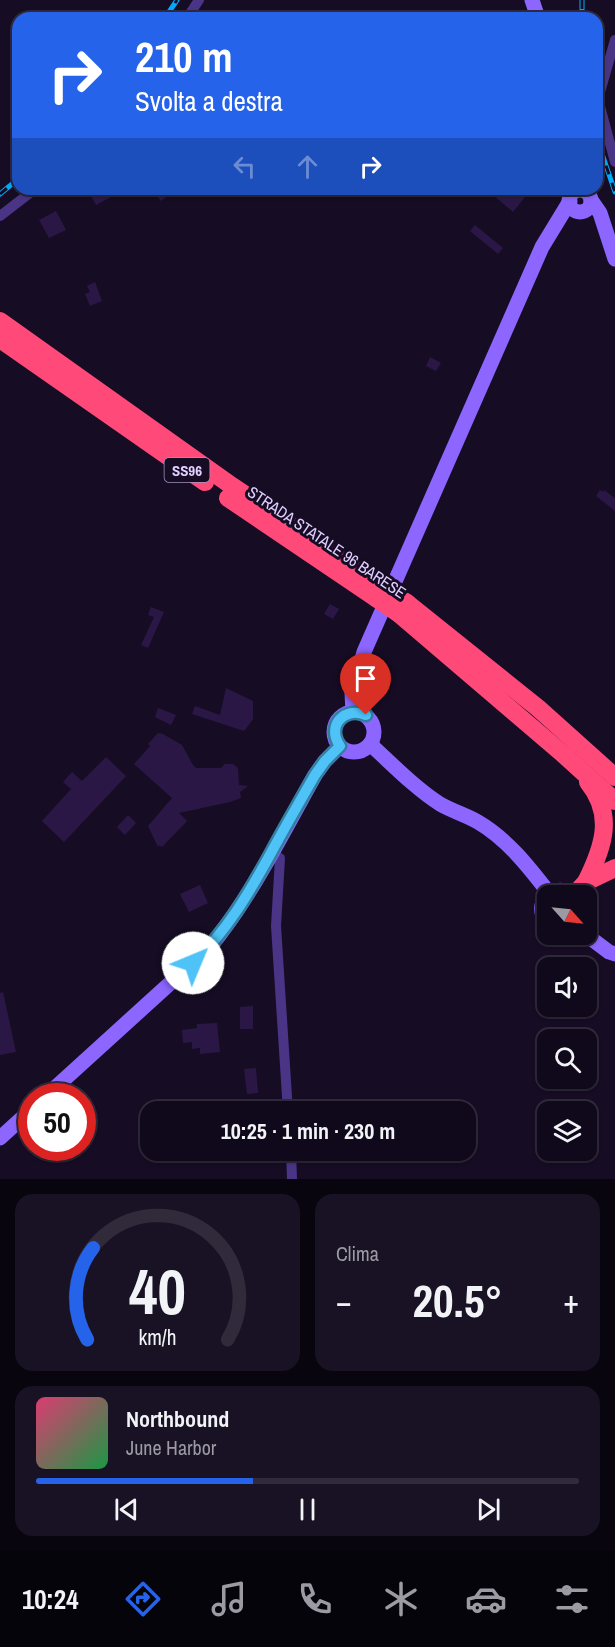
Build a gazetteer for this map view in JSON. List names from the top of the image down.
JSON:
{
  "streets": {
    "highway": ["SS96", "STRADA STATALE 96 BARESE"]
  },
  "north": "bottom right",
  "page": {
    "turn": ["210 m", "Svolta a destra"],
    "limit": "50",
    "trip": "10:25 · 1 min · 230 m",
    "tile": "Clima",
    "heat": ["−", "20.5°", "+"],
    "song": ["Northbound", "June Harbor"],
    "tabs": "10:24",
    "gauge": ["40", "km/h"]
  }
}
